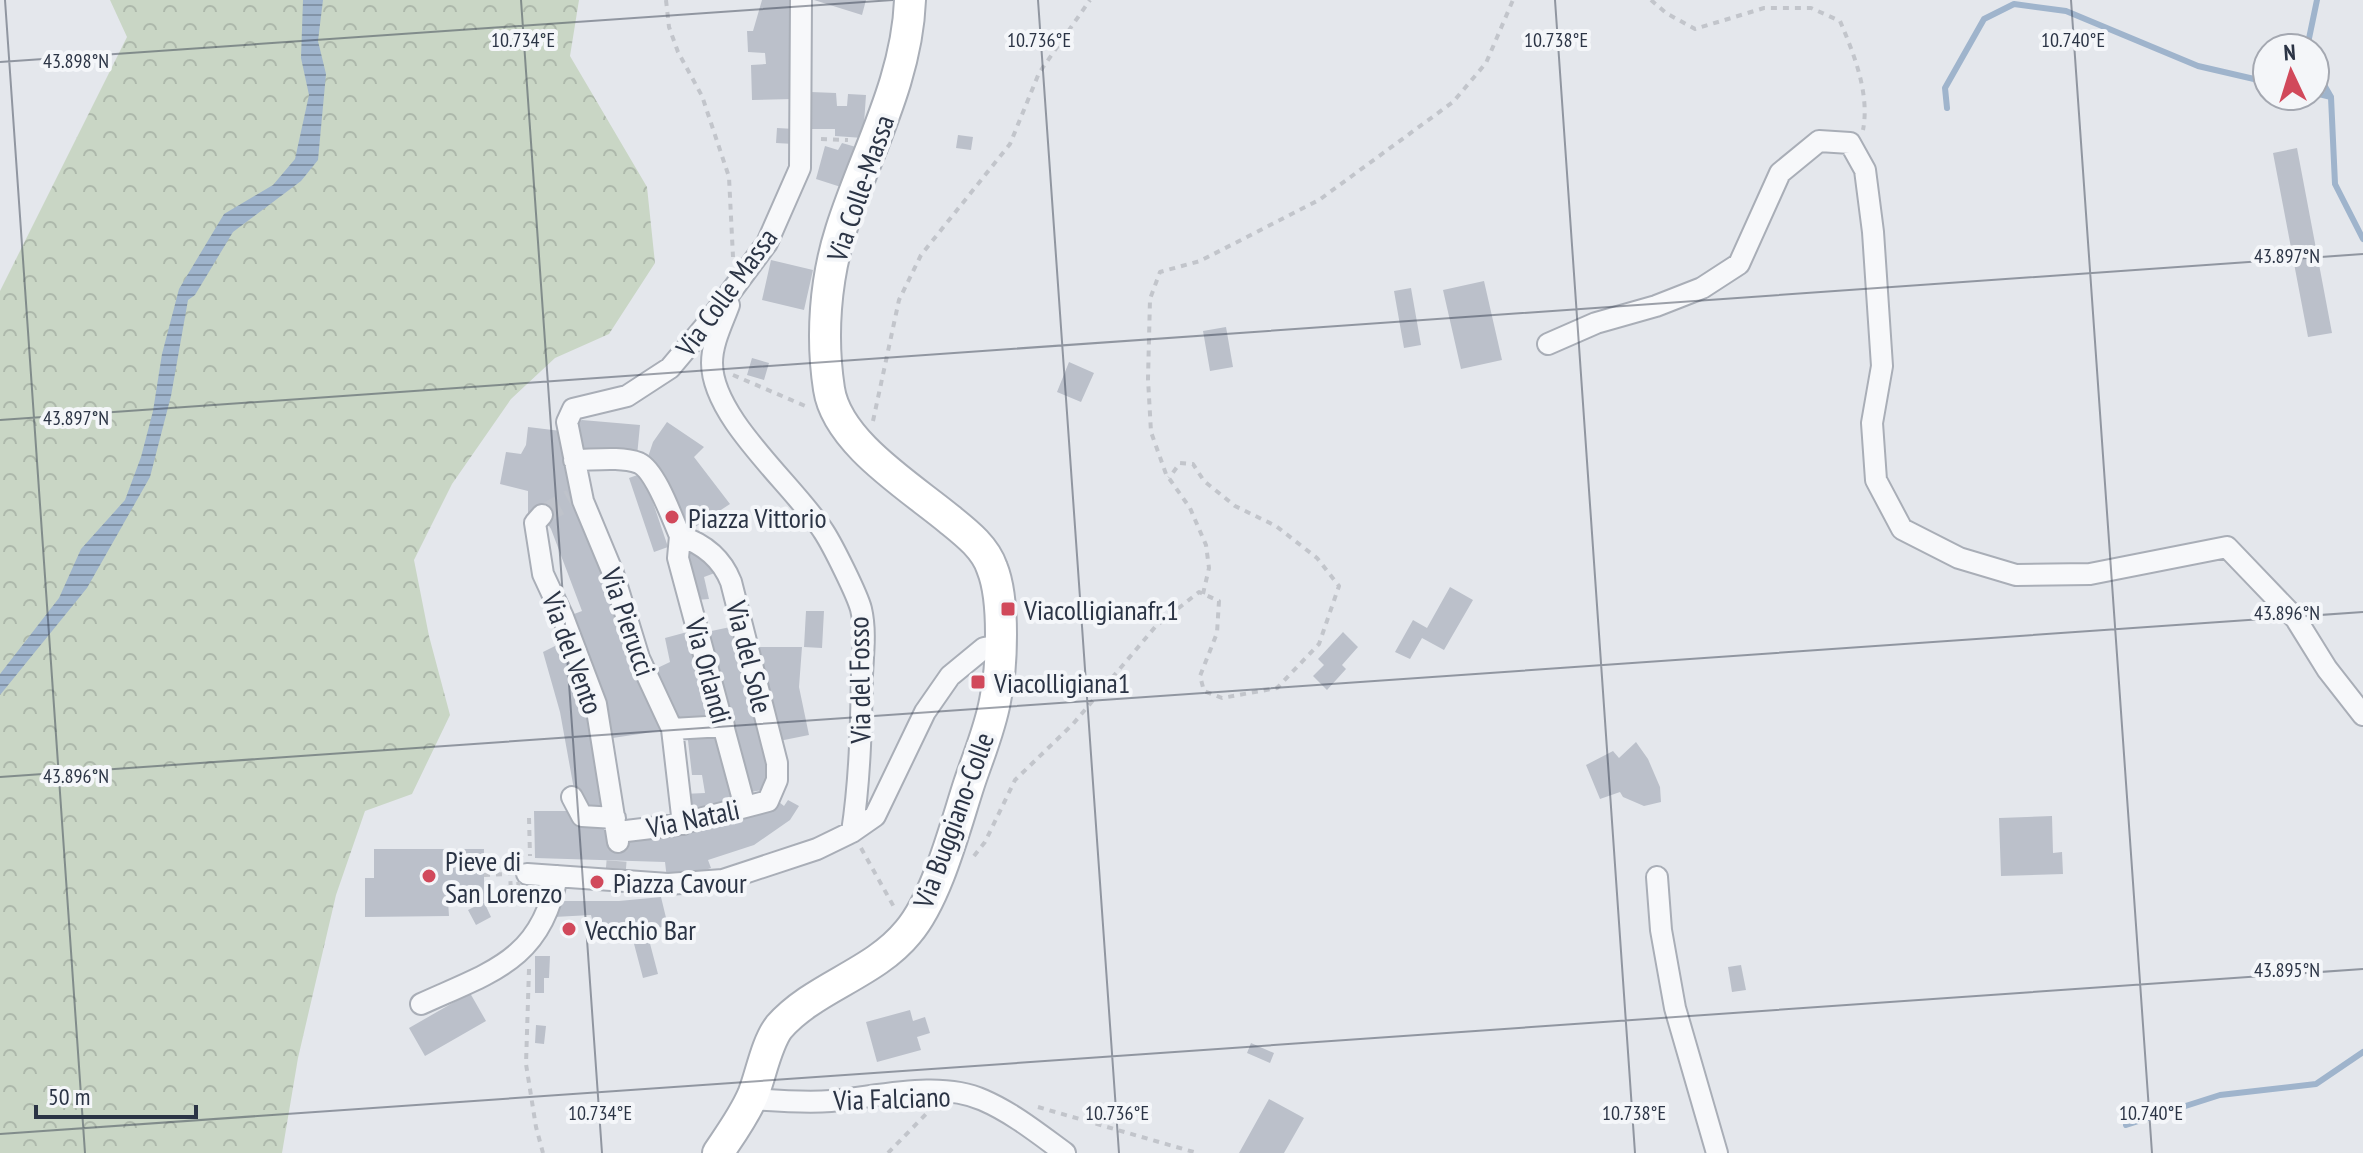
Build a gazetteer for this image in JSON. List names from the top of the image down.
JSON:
{
  "streets": {
    "street": [
      "Via Colle-Massa",
      "Via Colle Massa",
      "Via Pierucci",
      "Via del Vento",
      "Via del Sole",
      "Via Orlandi",
      "Via del Fosso",
      "Via Natali",
      "Via Buggiano-Colle",
      "Via Falciano"
    ]
  },
  "crossings": [
    ["Via Colle-Massa", "Via Buggiano-Colle"],
    ["Via Colle Massa", "Via Pierucci"],
    ["Via Pierucci", "Via Natali"],
    ["Via del Vento", "Via Natali"],
    ["Via del Sole", "Via Orlandi"],
    ["Via del Sole", "Via Natali"],
    ["Via Orlandi", "Via Natali"],
    ["Via Buggiano-Colle", "Via Falciano"]
  ],
  "places": {
    "other": [
      "Piazza Vittorio",
      "Pieve di San Lorenzo",
      "Piazza Cavour",
      "Vecchio Bar"
    ],
    "transit": ["Viacolligianafr.1", "Viacolligiana1"]
  },
  "scale_bar": "50 m",
  "north": "top",
  "coordinates": [
    "10.738°E",
    "10.734°E",
    "10.736°E",
    "10.740°E",
    "43.898°N",
    "43.897°N",
    "43.896°N",
    "43.895°N"
  ]
}
